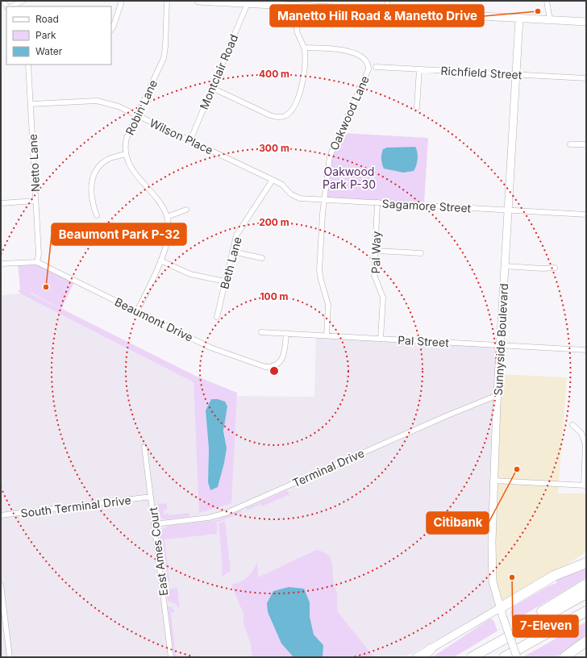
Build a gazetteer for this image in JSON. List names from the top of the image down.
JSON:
{
  "streets": {
    "main road": ["Sunnyside Boulevard"],
    "street": [
      "Montclair Road",
      "Richfield Street",
      "Robin Lane",
      "Oakwood Lane",
      "Wilson Place",
      "Netto Lane",
      "Sagamore Street",
      "Pal Way",
      "Beth Lane",
      "Beaumont Drive",
      "Pal Street",
      "Terminal Drive",
      "South Terminal Drive",
      "East Ames Court"
    ]
  },
  "crossings": [
    ["Montclair Road", "Wilson Place"],
    ["Richfield Street", "Sunnyside Boulevard"],
    ["Robin Lane", "Wilson Place"],
    ["Robin Lane", "Beaumont Drive"],
    ["Oakwood Lane", "Sagamore Street"],
    ["Oakwood Lane", "Pal Street"],
    ["Wilson Place", "Netto Lane"],
    ["Wilson Place", "Sagamore Street"],
    ["Wilson Place", "Beth Lane"],
    ["Netto Lane", "Beaumont Drive"],
    ["Sagamore Street", "Pal Way"],
    ["Sagamore Street", "Beth Lane"],
    ["Sagamore Street", "Sunnyside Boulevard"],
    ["Pal Way", "Pal Street"],
    ["Beaumont Drive", "Pal Street"],
    ["Sunnyside Boulevard", "Pal Street"],
    ["Sunnyside Boulevard", "Terminal Drive"],
    ["Terminal Drive", "East Ames Court"],
    ["South Terminal Drive", "East Ames Court"]
  ],
  "parks": ["Oakwood Park P-30"],
  "places": [
    "Manetto Hill Road & Manetto Drive",
    "Beaumont Park P-32",
    "Citibank",
    "7-Eleven"
  ],
  "legend": ["Road", "Park", "Water"],
  "rings": [
    "400 m",
    "300 m",
    "200 m",
    "100 m"
  ]
}
